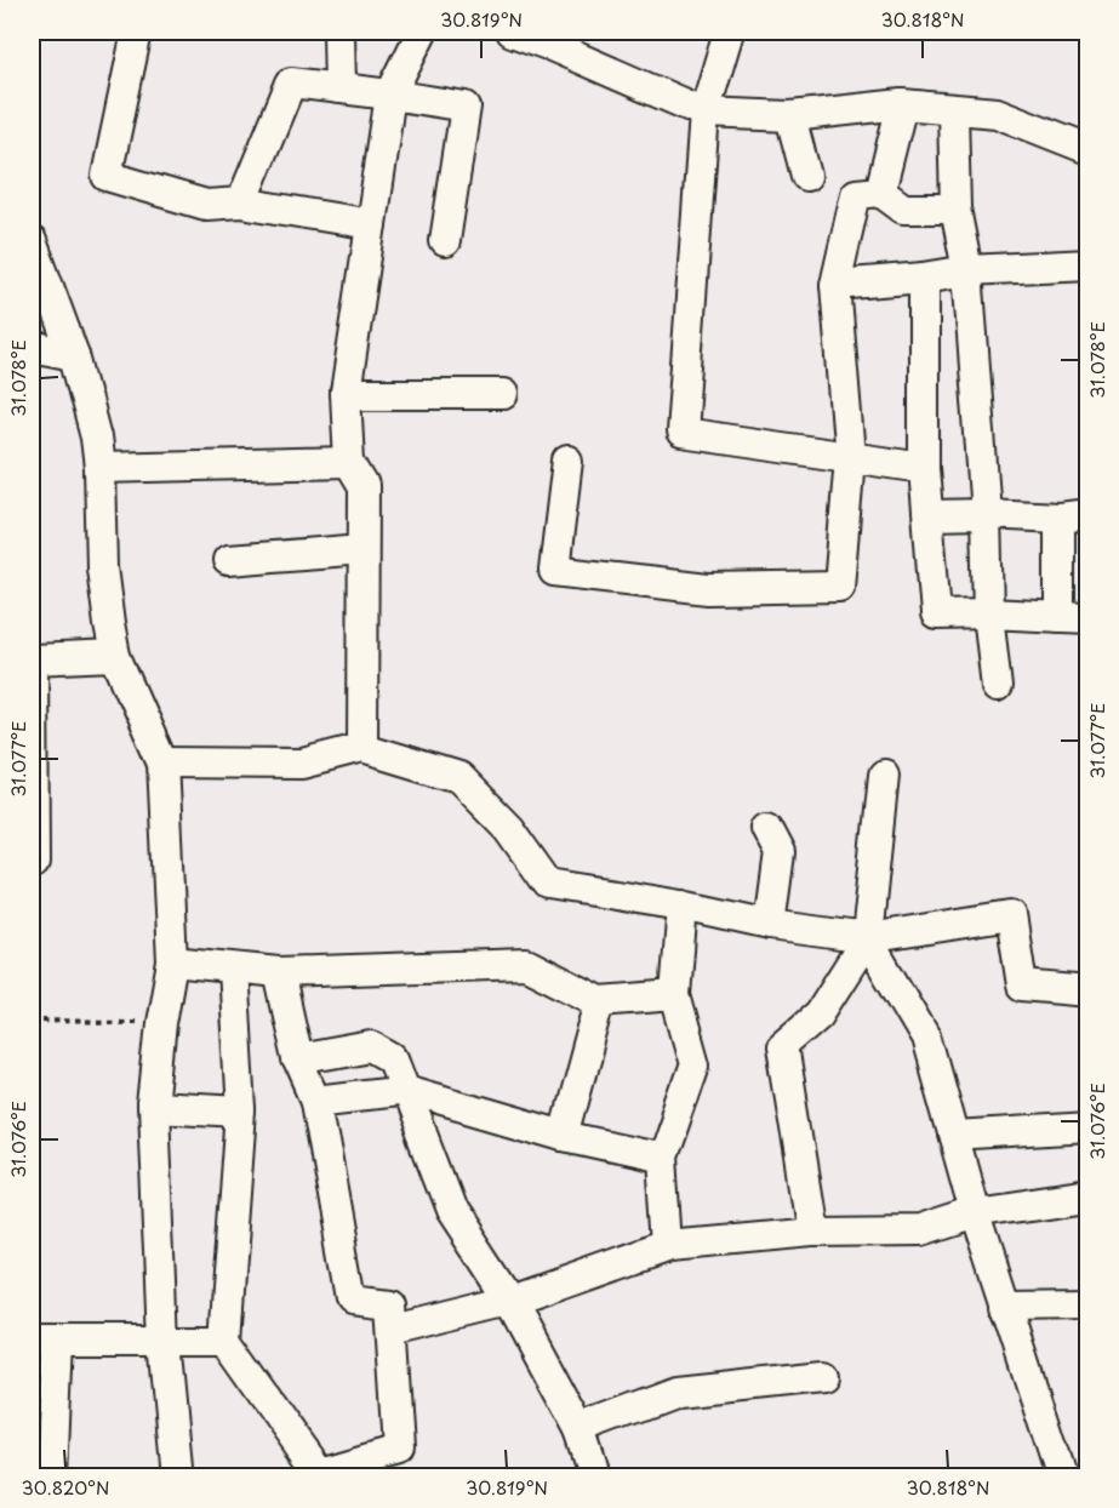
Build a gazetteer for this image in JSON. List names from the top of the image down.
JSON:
{
  "coordinates": [
    "30.819°N",
    "30.818°N",
    "31.078°E",
    "31.077°E",
    "31.076°E",
    "30.820°N"
  ]
}
